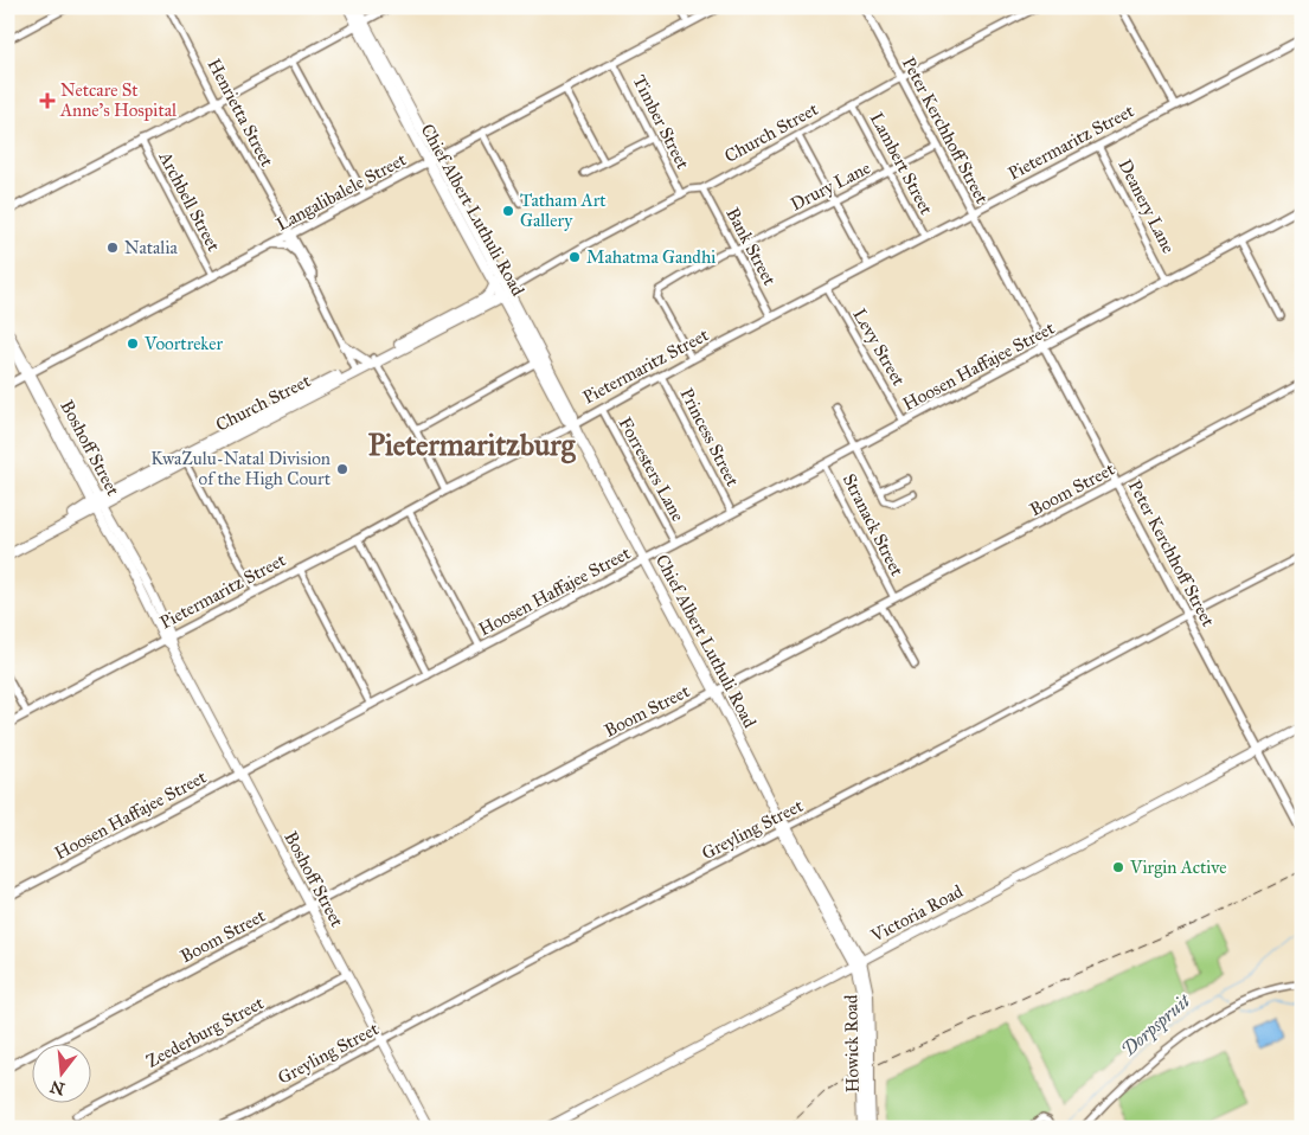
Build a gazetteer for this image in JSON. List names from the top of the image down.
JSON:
{
  "streets": {
    "main road": [
      "Church Street",
      "Chief Albert Luthuli Road",
      "Boshoff Street",
      "Victoria Road",
      "Howick Road"
    ],
    "street": [
      "Henrietta Street",
      "Timber Street",
      "Peter Kerchhoff Street",
      "Pietermaritz Street",
      "Lambert Street",
      "Drury Lane",
      "Langalibalele Street",
      "Archbell Street",
      "Deanery Lane",
      "Bank Street",
      "Levy Street",
      "Hoosen Haffajee Street",
      "Princess Street",
      "Forresters Lane",
      "Boom Street",
      "Stranack Street",
      "Greyling Street",
      "Zeederburg Street"
    ]
  },
  "crossings": [
    ["Henrietta Street", "Church Street"],
    ["Henrietta Street", "Langalibalele Street"],
    ["Timber Street", "Church Street"],
    ["Timber Street", "Langalibalele Street"],
    ["Peter Kerchhoff Street", "Church Street"],
    ["Peter Kerchhoff Street", "Pietermaritz Street"],
    ["Peter Kerchhoff Street", "Drury Lane"],
    ["Peter Kerchhoff Street", "Hoosen Haffajee Street"],
    ["Peter Kerchhoff Street", "Boom Street"],
    ["Peter Kerchhoff Street", "Greyling Street"],
    ["Peter Kerchhoff Street", "Victoria Road"],
    ["Church Street", "Lambert Street"],
    ["Church Street", "Chief Albert Luthuli Road"],
    ["Church Street", "Bank Street"],
    ["Church Street", "Boshoff Street"],
    ["Pietermaritz Street", "Lambert Street"],
    ["Pietermaritz Street", "Drury Lane"],
    ["Pietermaritz Street", "Deanery Lane"],
    ["Pietermaritz Street", "Chief Albert Luthuli Road"],
    ["Pietermaritz Street", "Bank Street"],
    ["Pietermaritz Street", "Levy Street"],
    ["Pietermaritz Street", "Princess Street"],
    ["Pietermaritz Street", "Boshoff Street"],
    ["Pietermaritz Street", "Forresters Lane"],
    ["Lambert Street", "Drury Lane"],
    ["Drury Lane", "Bank Street"],
    ["Langalibalele Street", "Archbell Street"],
    ["Langalibalele Street", "Chief Albert Luthuli Road"],
    ["Langalibalele Street", "Boshoff Street"],
    ["Deanery Lane", "Hoosen Haffajee Street"],
    ["Chief Albert Luthuli Road", "Hoosen Haffajee Street"],
    ["Chief Albert Luthuli Road", "Boom Street"],
    ["Chief Albert Luthuli Road", "Greyling Street"],
    ["Chief Albert Luthuli Road", "Victoria Road"],
    ["Chief Albert Luthuli Road", "Howick Road"],
    ["Levy Street", "Hoosen Haffajee Street"],
    ["Hoosen Haffajee Street", "Princess Street"],
    ["Hoosen Haffajee Street", "Boshoff Street"],
    ["Hoosen Haffajee Street", "Forresters Lane"],
    ["Hoosen Haffajee Street", "Stranack Street"],
    ["Boshoff Street", "Boom Street"],
    ["Boshoff Street", "Greyling Street"],
    ["Boshoff Street", "Zeederburg Street"],
    ["Boom Street", "Stranack Street"],
    ["Victoria Road", "Howick Road"]
  ],
  "districts": ["Pietermaritzburg"],
  "water": ["Dorpspruit"],
  "places": {
    "health": ["Netcare St Anne's Hospital"],
    "other": [
      "Tatham Art Gallery",
      "Natalia",
      "Mahatma Gandhi",
      "Voortreker",
      "KwaZulu-Natal Division of the High Court",
      "Virgin Active"
    ]
  },
  "north": "bottom"
}
